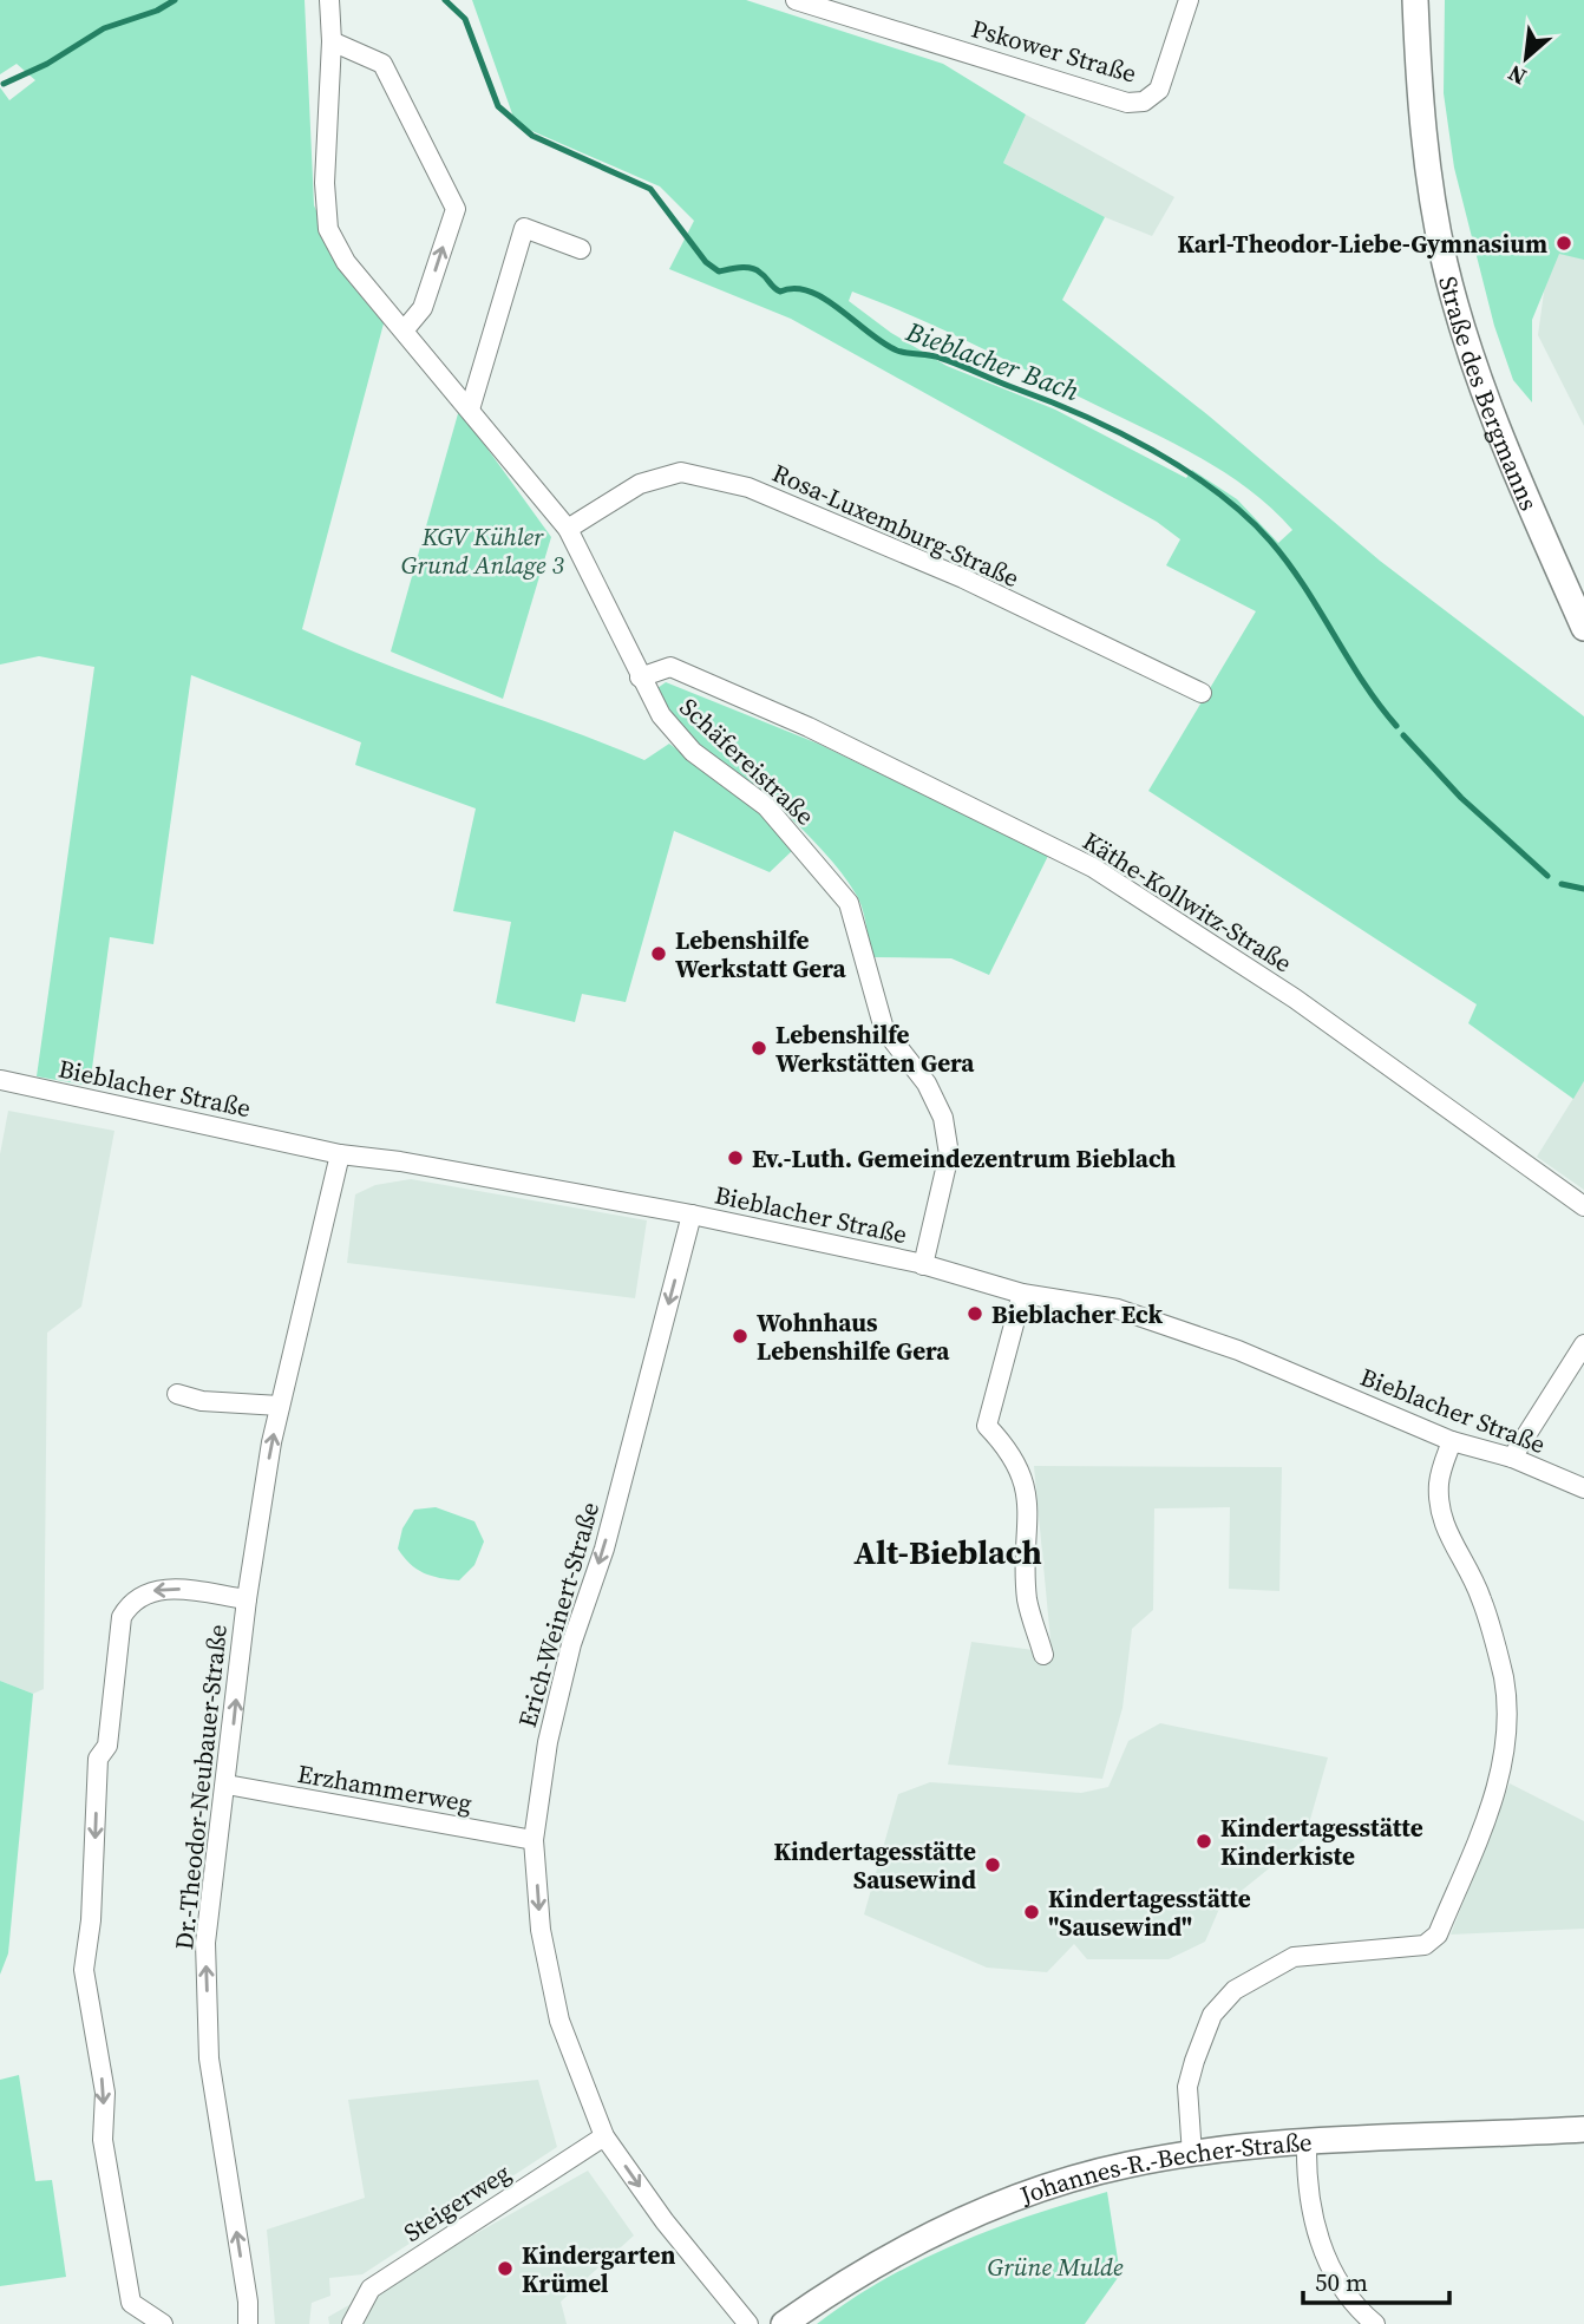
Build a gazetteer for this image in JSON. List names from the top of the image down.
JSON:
{
  "streets": {
    "street": [
      "Pskower Straße",
      "Straße des Bergmanns",
      "Rosa-Luxemburg-Straße",
      "Schäfereistraße",
      "Käthe-Kollwitz-Straße",
      "Bieblacher Straße",
      "Erich-Weinert-Straße",
      "Dr.-Theodor-Neubauer-Straße",
      "Erzhammerweg",
      "Johannes-R.-Becher-Straße",
      "Steigerweg"
    ]
  },
  "crossings": [
    ["Rosa-Luxemburg-Straße", "Schäfereistraße"],
    ["Schäfereistraße", "Käthe-Kollwitz-Straße"],
    ["Schäfereistraße", "Bieblacher Straße"],
    ["Bieblacher Straße", "Erich-Weinert-Straße"],
    ["Bieblacher Straße", "Dr.-Theodor-Neubauer-Straße"],
    ["Erich-Weinert-Straße", "Erzhammerweg"],
    ["Erich-Weinert-Straße", "Steigerweg"],
    ["Dr.-Theodor-Neubauer-Straße", "Erzhammerweg"]
  ],
  "one_way": ["Erich-Weinert-Straße"],
  "districts": ["Alt-Bieblach"],
  "water": ["Bieblacher Bach"],
  "parks": ["KGV Kühler Grund Anlage 3", "Grüne Mulde"],
  "places": [
    "Karl-Theodor-Liebe-Gymnasium",
    "Lebenshilfe Werkstatt Gera",
    "Lebenshilfe Werkstätten Gera",
    "Ev.-Luth. Gemeindezentrum Bieblach",
    "Bieblacher Eck",
    "Wohnhaus Lebenshilfe Gera",
    "Kindertagesstätte Kinderkiste",
    "Kindertagesstätte Sausewind",
    "Kindertagesstätte \"Sausewind\"",
    "Kindergarten Krümel"
  ],
  "scale_bar": "50 m",
  "north": "bottom left"
}
